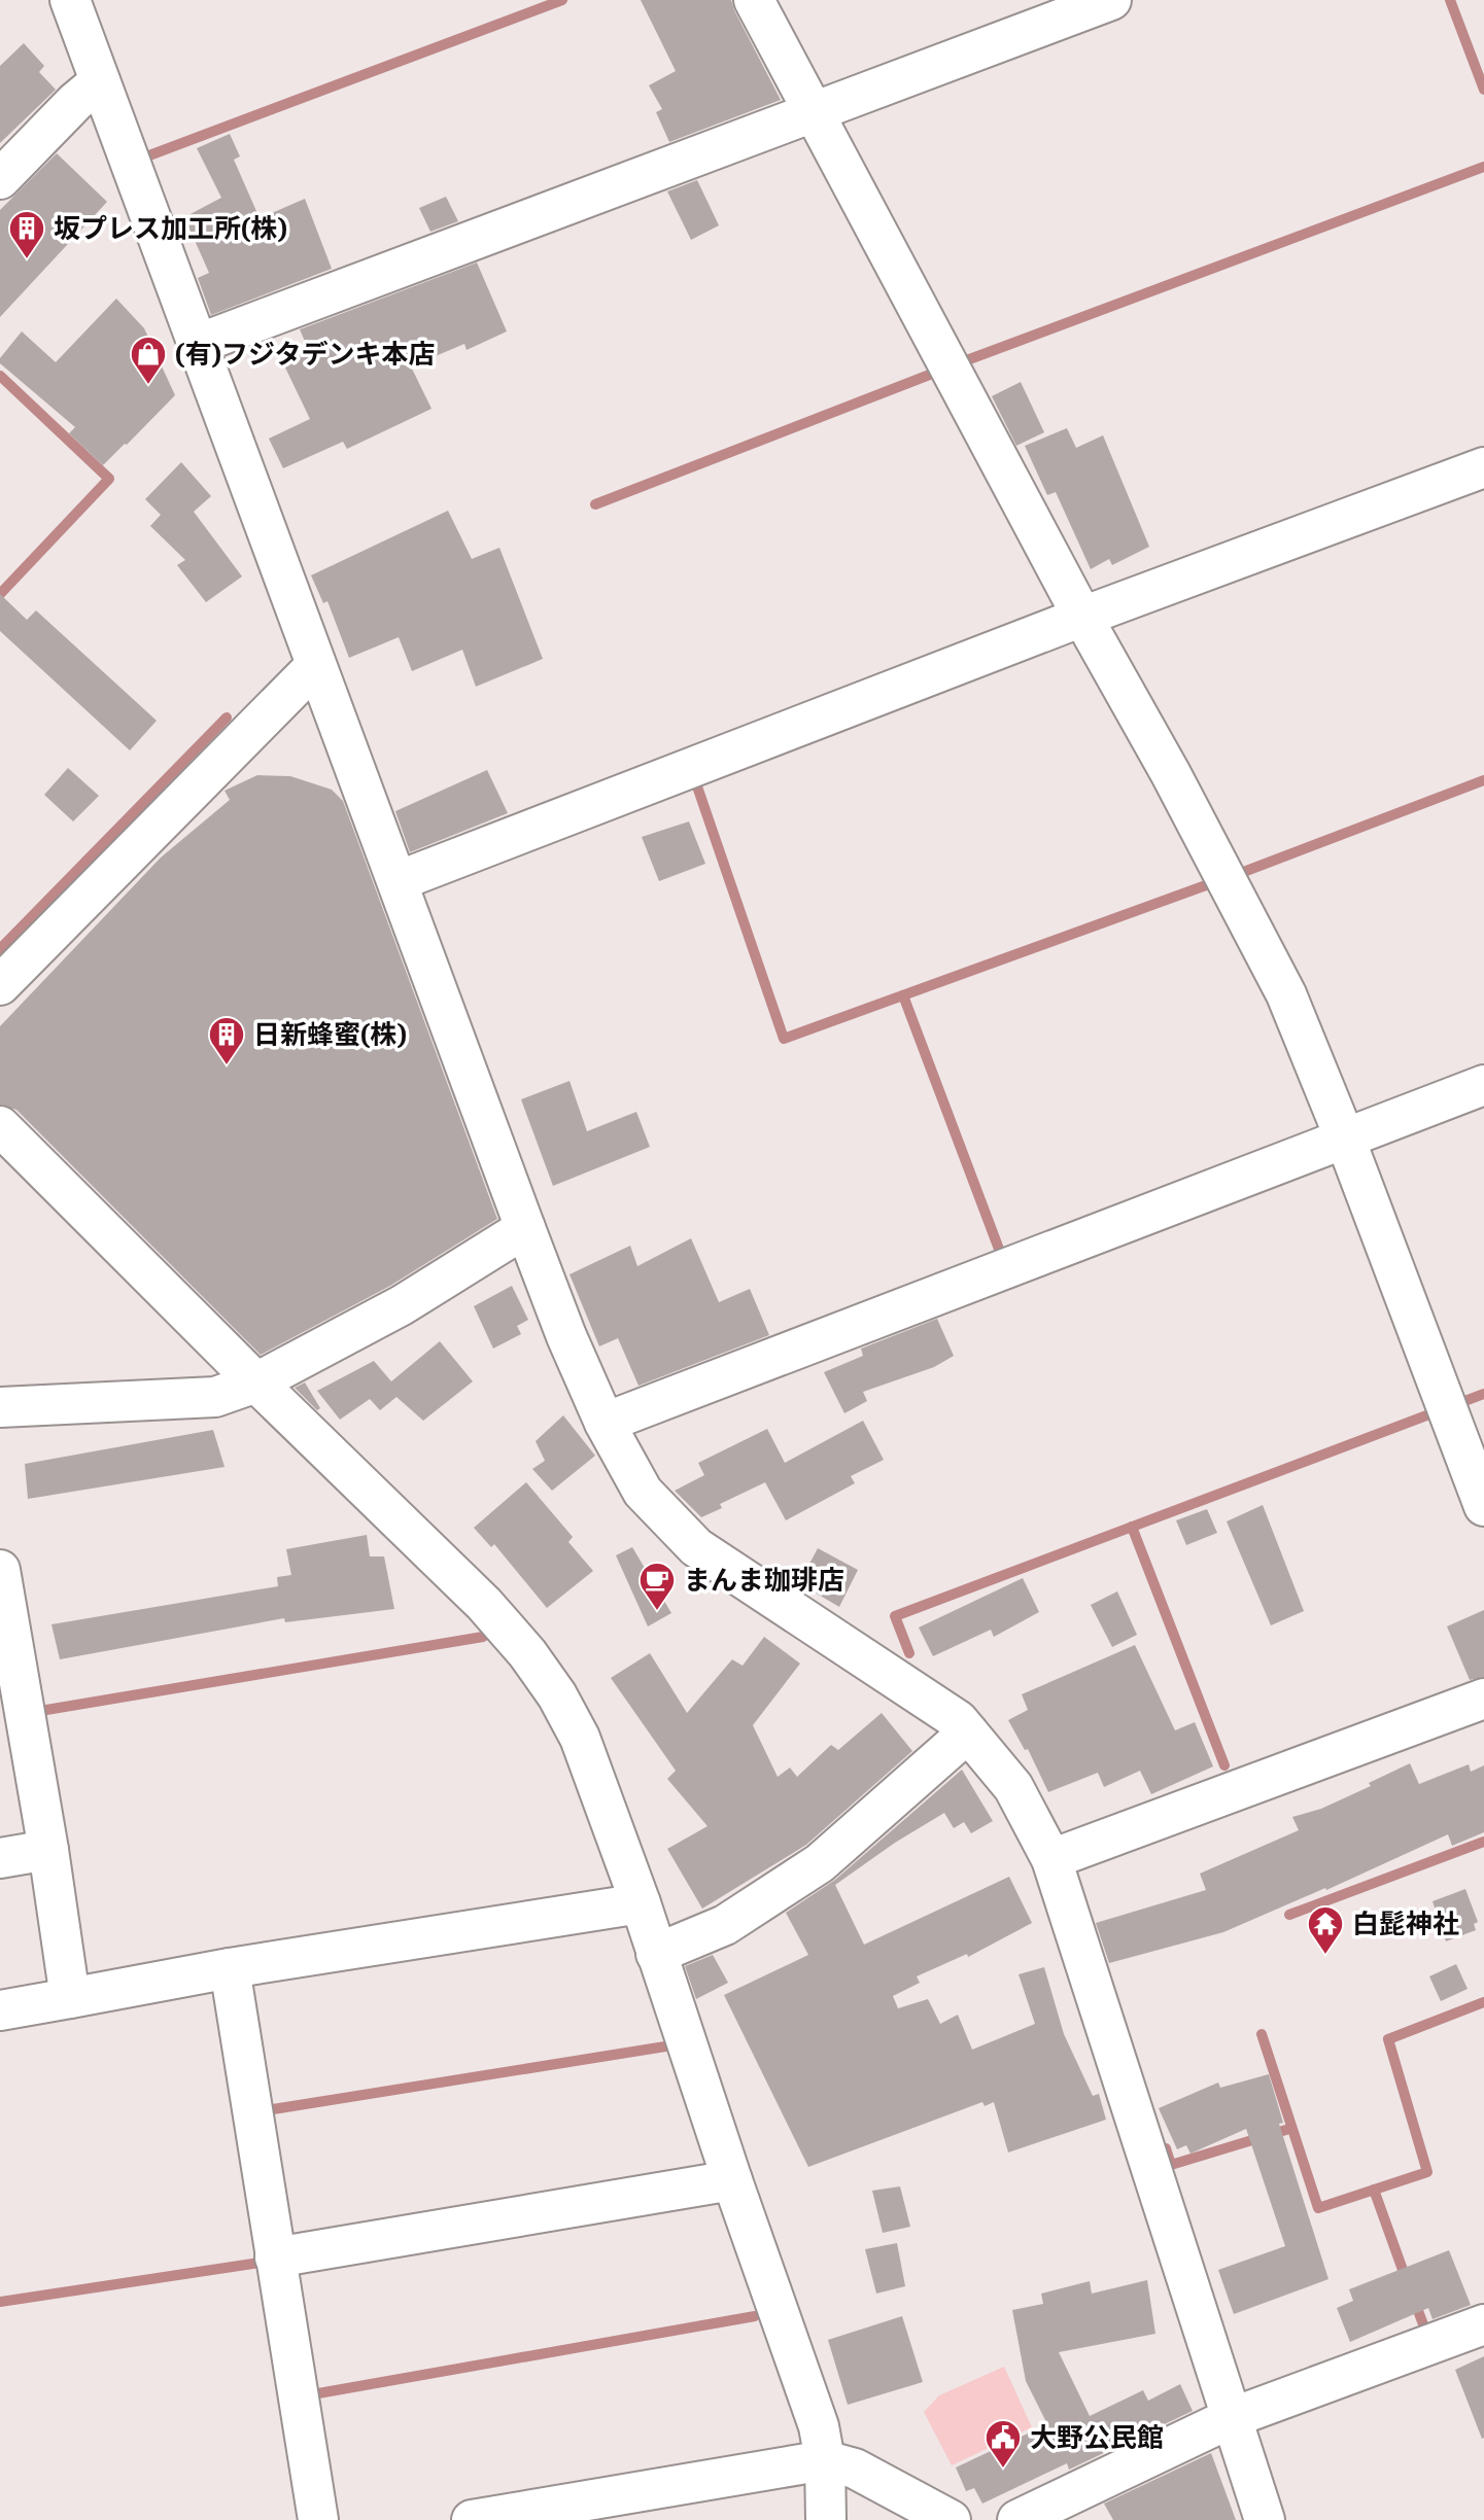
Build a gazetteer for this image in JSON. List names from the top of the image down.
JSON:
{
  "places": {
    "building": ["坂プレス加工所(株)", "日新蜂蜜(株)"],
    "shop": ["(有)フジタデンキ本店"],
    "cafe": ["まんま珈琲店"],
    "temple": ["白髭神社"],
    "public building": ["大野公民館"]
  }
}
